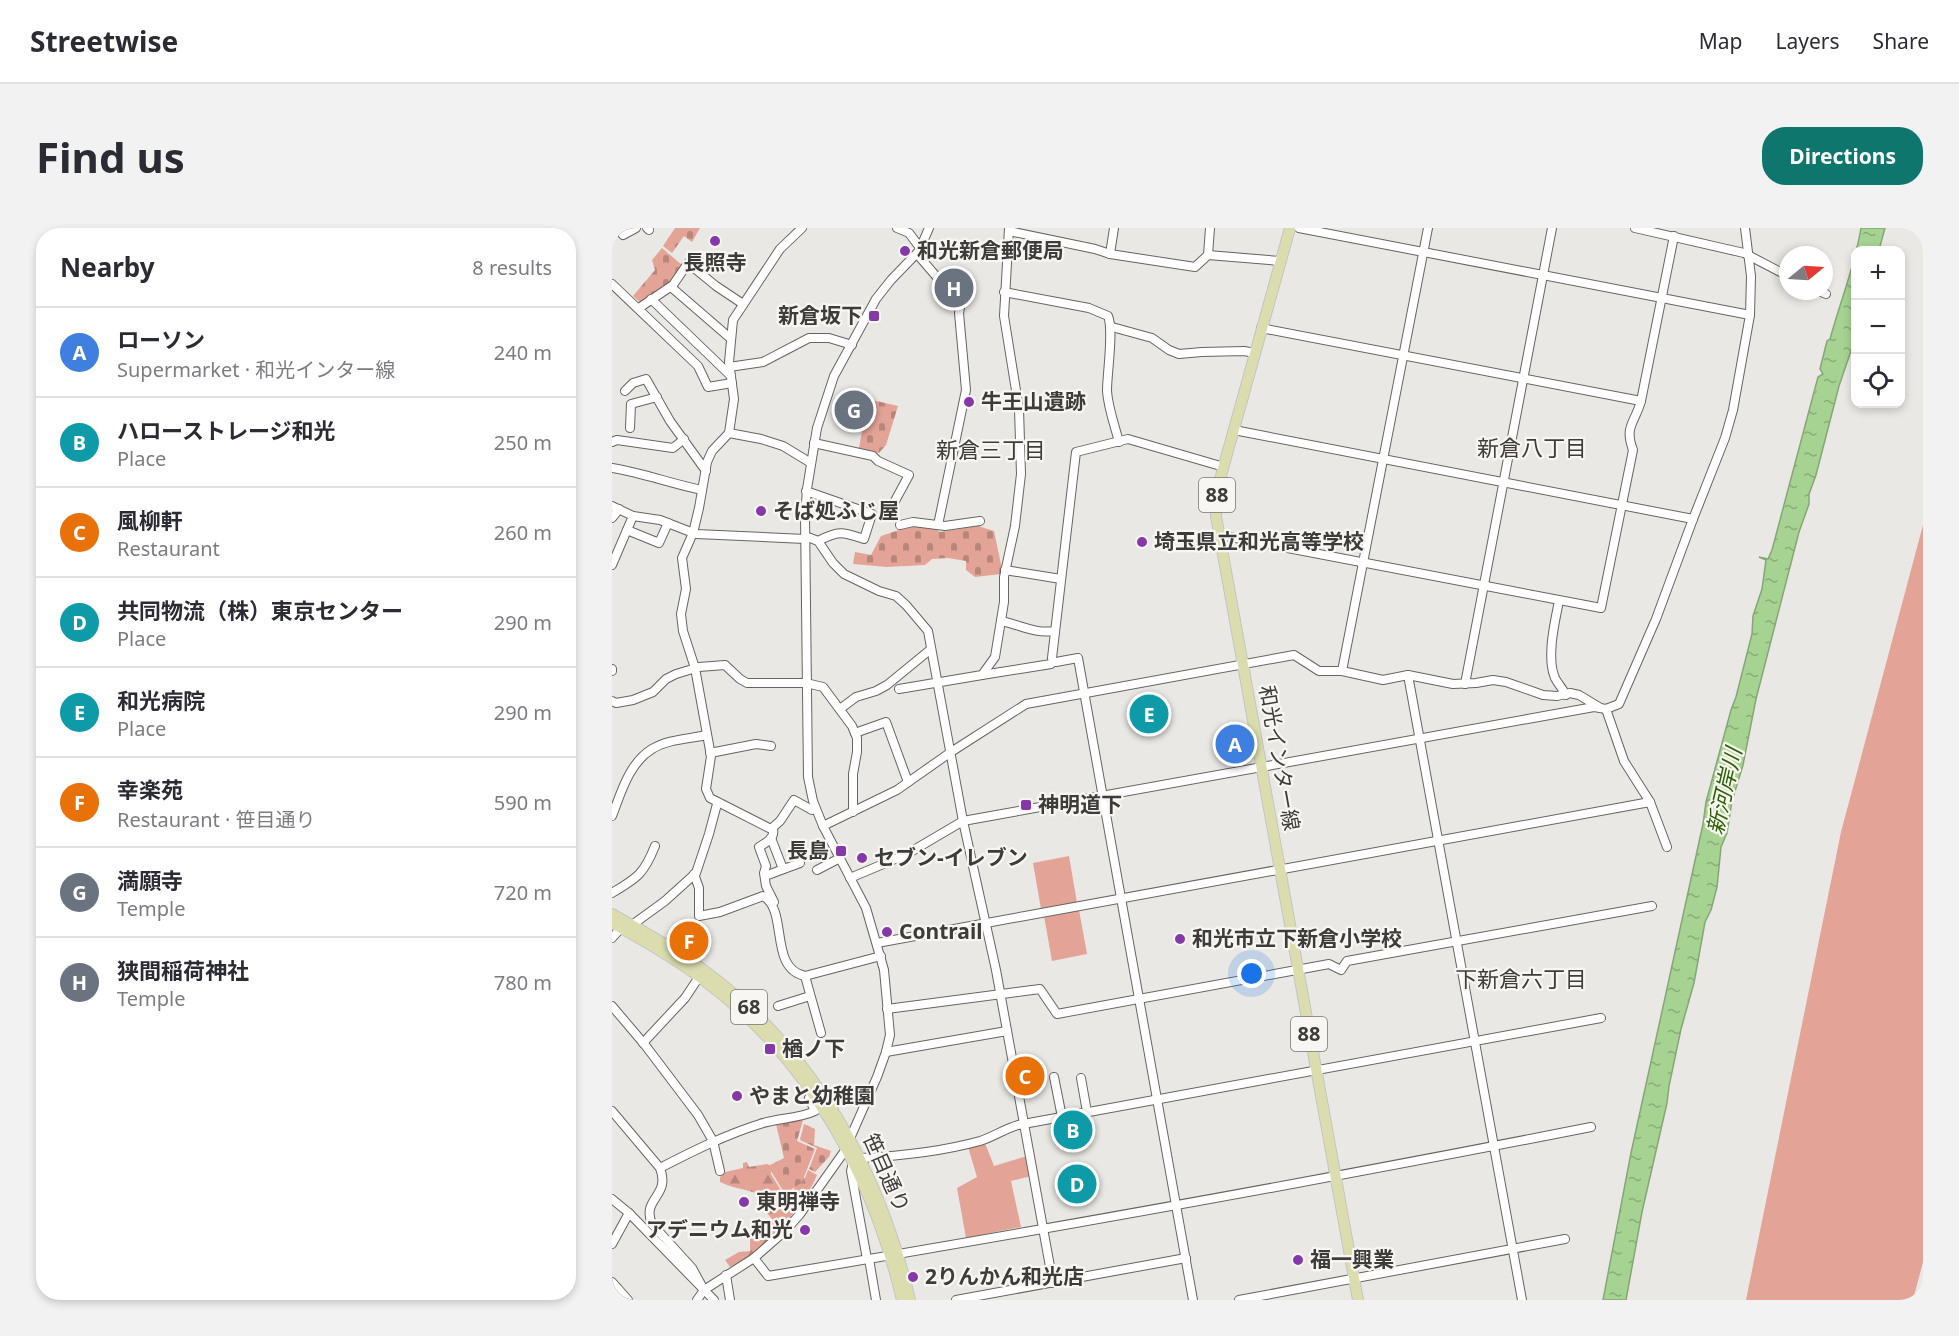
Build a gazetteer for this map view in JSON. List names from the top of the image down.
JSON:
{
  "streets": {
    "main road": [
      "88",
      "和光インター線",
      "68",
      "笹目通り"
    ]
  },
  "districts": ["新倉八丁目", "新倉三丁目", "下新倉六丁目"],
  "water": ["新河岸川"],
  "places": {
    "other": [
      "長照寺",
      "和光新倉郵便局",
      "牛王山遺跡",
      "そば処ふじ屋",
      "埼玉県立和光高等学校",
      "セブン-イレブン",
      "Contrail",
      "和光市立下新倉小学校",
      "やまと幼稚園",
      "東明禅寺",
      "アデニウム和光",
      "福一興業",
      "2りんかん和光店"
    ],
    "transit": [
      "新倉坂下",
      "神明道下",
      "長島",
      "楢ノ下"
    ]
  },
  "north": "right",
  "page": {
    "header": "Streetwise",
    "nav": ["Map", "Layers", "Share"],
    "buttons": "Directions",
    "title": "Find us",
    "heading": ["Nearby", "8 results"],
    "map_buttons": ["+", "−"],
    "pins": [
      "H",
      "G",
      "E",
      "A",
      "F",
      "C",
      "B",
      "D"
    ],
    "list": [
      {
        "mark": "A",
        "name": "ローソン",
        "note": "Supermarket · 和光インター線",
        "value": "240 m"
      },
      {
        "mark": "B",
        "name": "ハローストレージ和光",
        "note": "Place",
        "value": "250 m"
      },
      {
        "mark": "C",
        "name": "風柳軒",
        "note": "Restaurant",
        "value": "260 m"
      },
      {
        "mark": "D",
        "name": "共同物流（株）東京センター",
        "note": "Place",
        "value": "290 m"
      },
      {
        "mark": "E",
        "name": "和光病院",
        "note": "Place",
        "value": "290 m"
      },
      {
        "mark": "F",
        "name": "幸楽苑",
        "note": "Restaurant · 笹目通り",
        "value": "590 m"
      },
      {
        "mark": "G",
        "name": "満願寺",
        "note": "Temple",
        "value": "720 m"
      },
      {
        "mark": "H",
        "name": "狭間稲荷神社",
        "note": "Temple",
        "value": "780 m"
      }
    ]
  }
}
